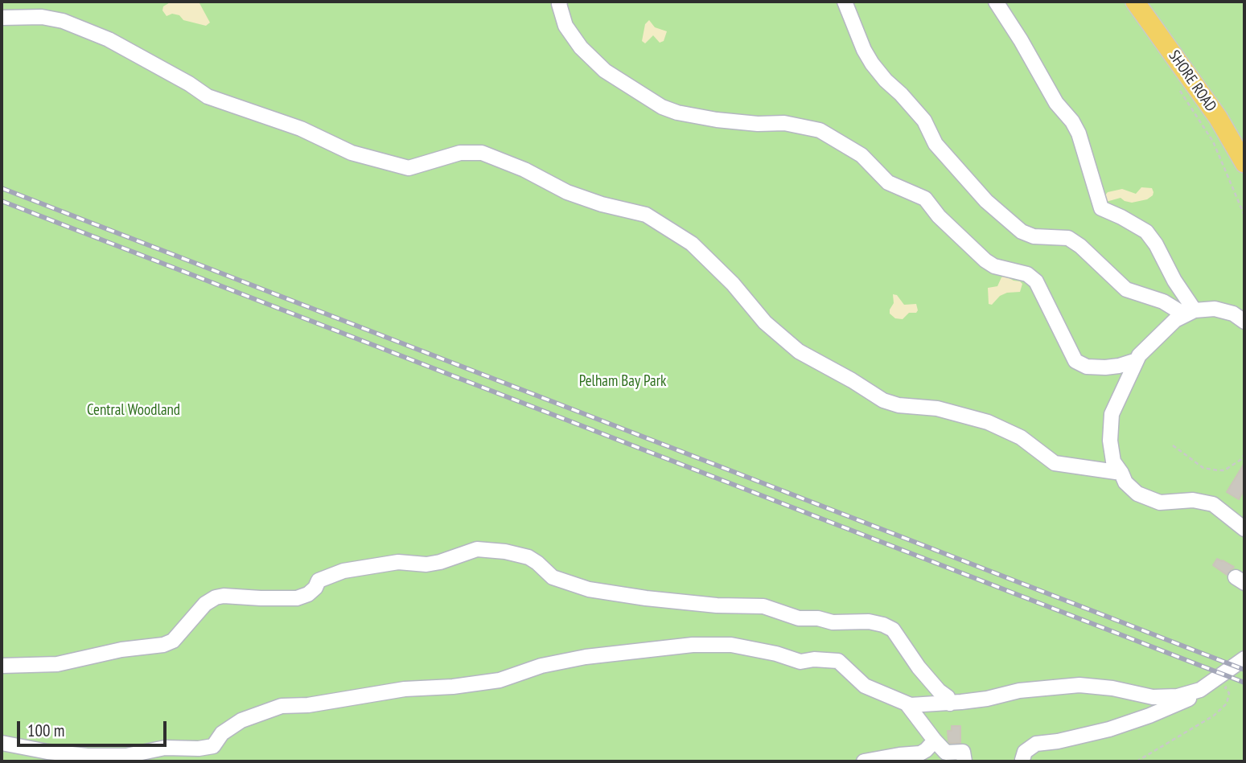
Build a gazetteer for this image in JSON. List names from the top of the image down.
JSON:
{
  "streets": {
    "main road": ["SHORE ROAD"]
  },
  "parks": ["Pelham Bay Park", "Central Woodland"],
  "scale_bar": "100 m"
}
